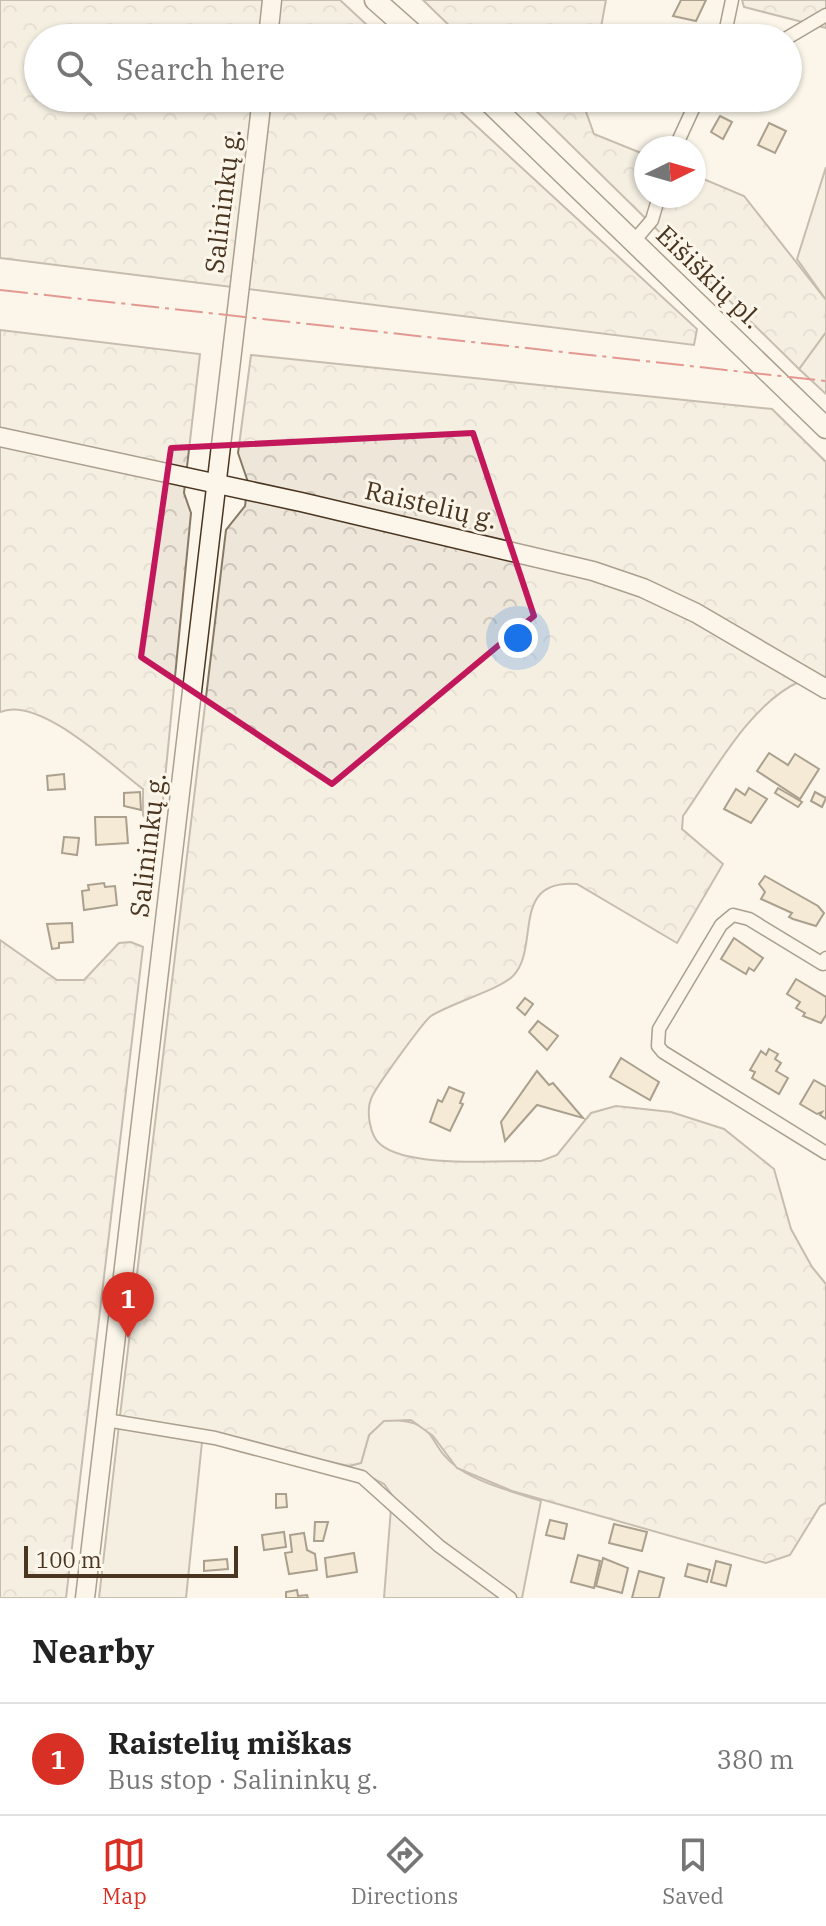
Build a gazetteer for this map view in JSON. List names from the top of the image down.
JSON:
{
  "streets": {
    "main road": ["Salininkų g.", "Eišiškių pl.", "Raistelių g."]
  },
  "crossings": [
    ["Salininkų g.", "Raistelių g."]
  ],
  "scale_bar": "100 m",
  "north": "right",
  "page": {
    "search": "Search here",
    "pins": "1",
    "scale": "100 m",
    "heading": "Nearby",
    "list": [
      {
        "mark": "1",
        "name": "Raistelių miškas",
        "note": "Bus stop · Salininkų g.",
        "value": "380 m"
      }
    ],
    "nav": ["Map", "Directions", "Saved"]
  }
}
